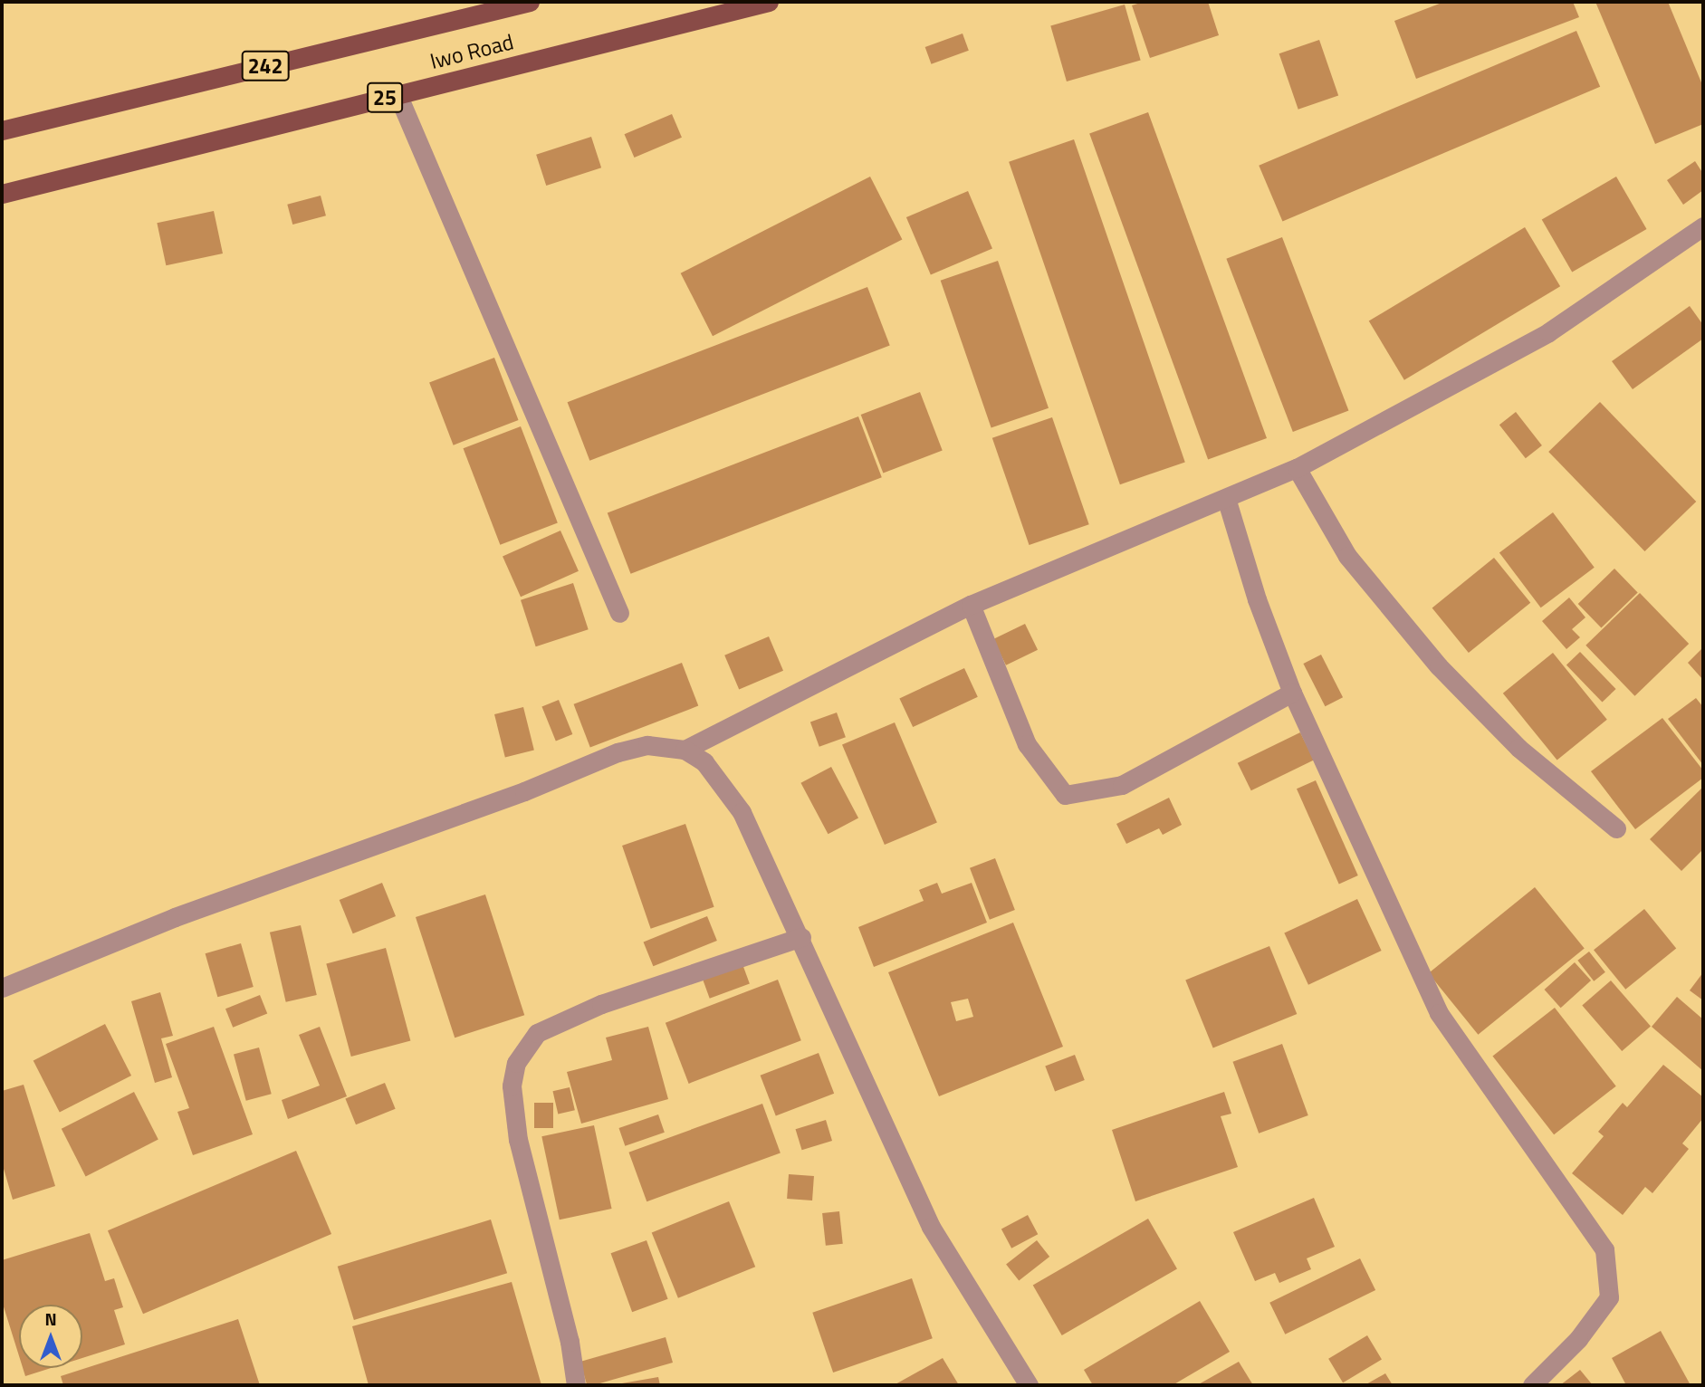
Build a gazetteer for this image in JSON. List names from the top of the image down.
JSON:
{
  "streets": {
    "main road": ["Iwo Road", "242", "25"]
  },
  "north": "top"
}
